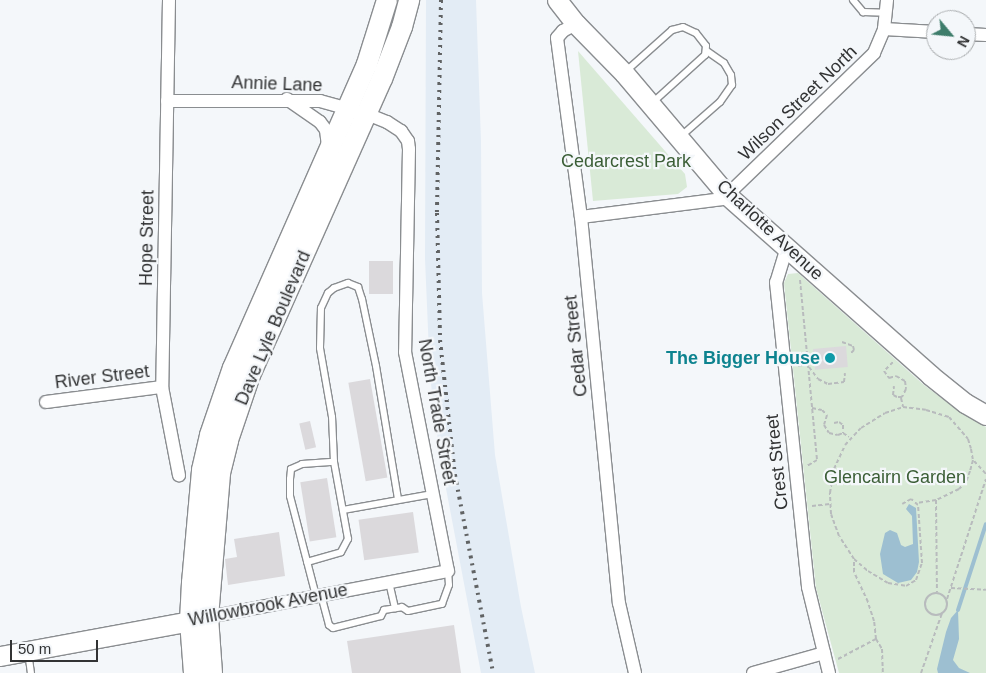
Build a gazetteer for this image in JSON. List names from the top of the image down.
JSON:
{
  "streets": {
    "main road": ["Dave Lyle Boulevard"],
    "street": [
      "Annie Lane",
      "Wilson Street North",
      "Charlotte Avenue",
      "Hope Street",
      "Cedar Street",
      "River Street",
      "North Trade Street",
      "Crest Street",
      "Willowbrook Avenue"
    ]
  },
  "crossings": [
    ["Annie Lane", "Hope Street"],
    ["Annie Lane", "Dave Lyle Boulevard"],
    ["Annie Lane", "North Trade Street"],
    ["Wilson Street North", "Charlotte Avenue"],
    ["Charlotte Avenue", "Cedar Street"],
    ["Charlotte Avenue", "Crest Street"],
    ["Hope Street", "River Street"],
    ["Dave Lyle Boulevard", "Willowbrook Avenue"],
    ["North Trade Street", "Willowbrook Avenue"]
  ],
  "parks": ["Cedarcrest Park", "Glencairn Garden"],
  "places": ["The Bigger House"],
  "scale_bar": "50 m",
  "north": "bottom right"
}
